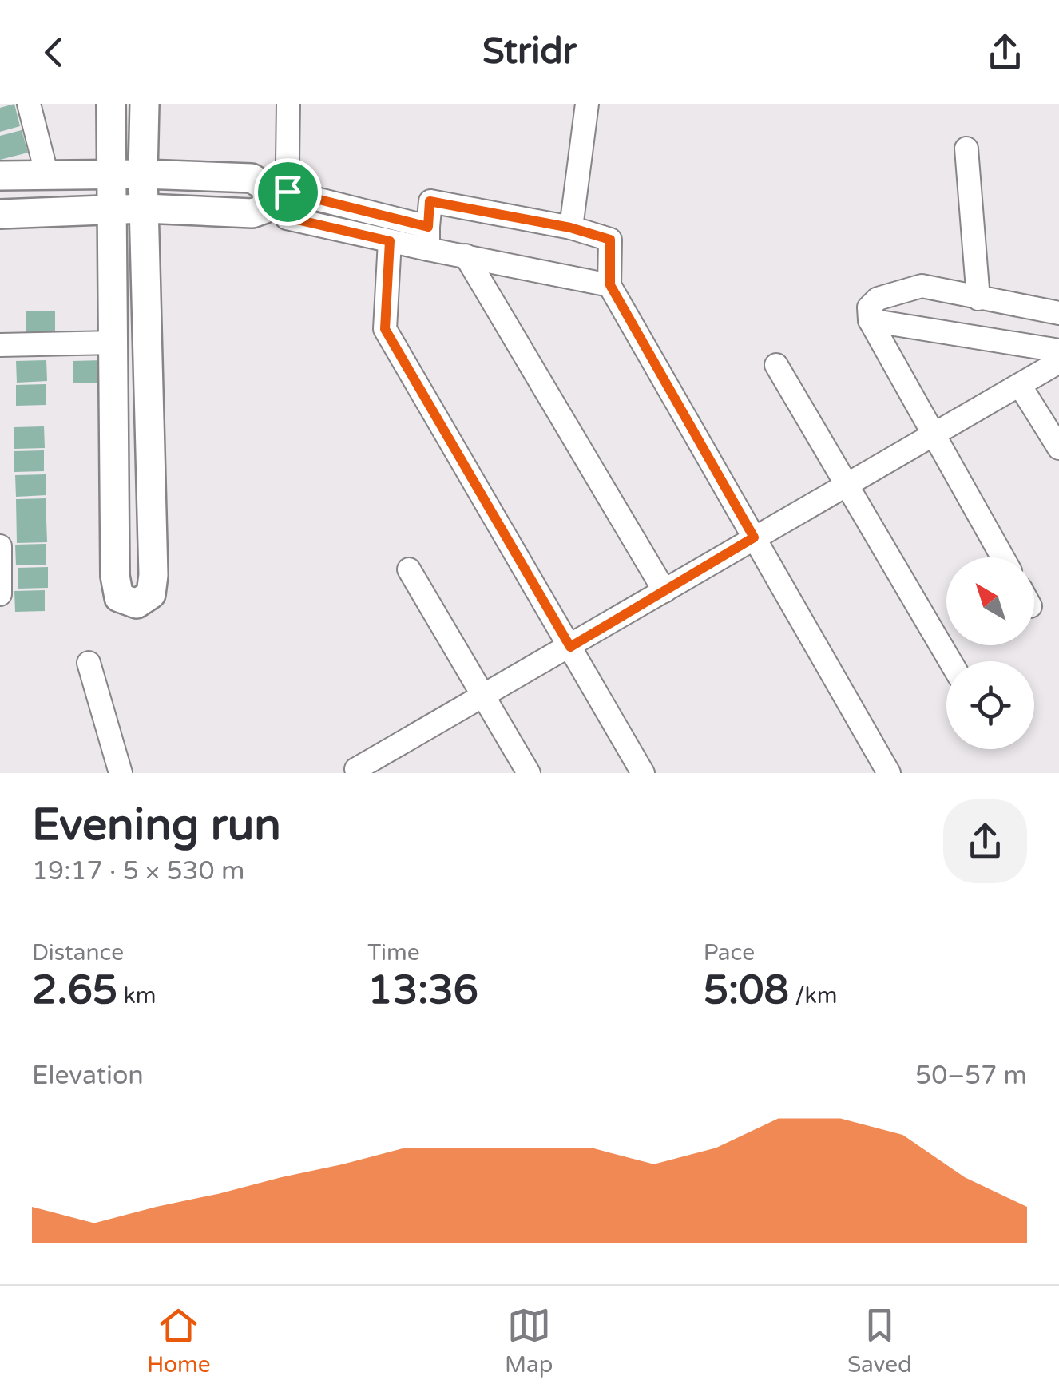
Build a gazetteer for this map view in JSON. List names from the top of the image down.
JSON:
{
  "north": "top left",
  "page": {
    "header": "Stridr",
    "heading": ["Evening run", "19:17 · 5 × 530 m"],
    "stats": [
      ["Distance", "2.65 km"],
      ["Time", "13:36"],
      ["Pace", "5:08 /km"]
    ],
    "chart": ["Elevation", "50–57 m"],
    "tabs": ["Home", "Map", "Saved"]
  }
}
